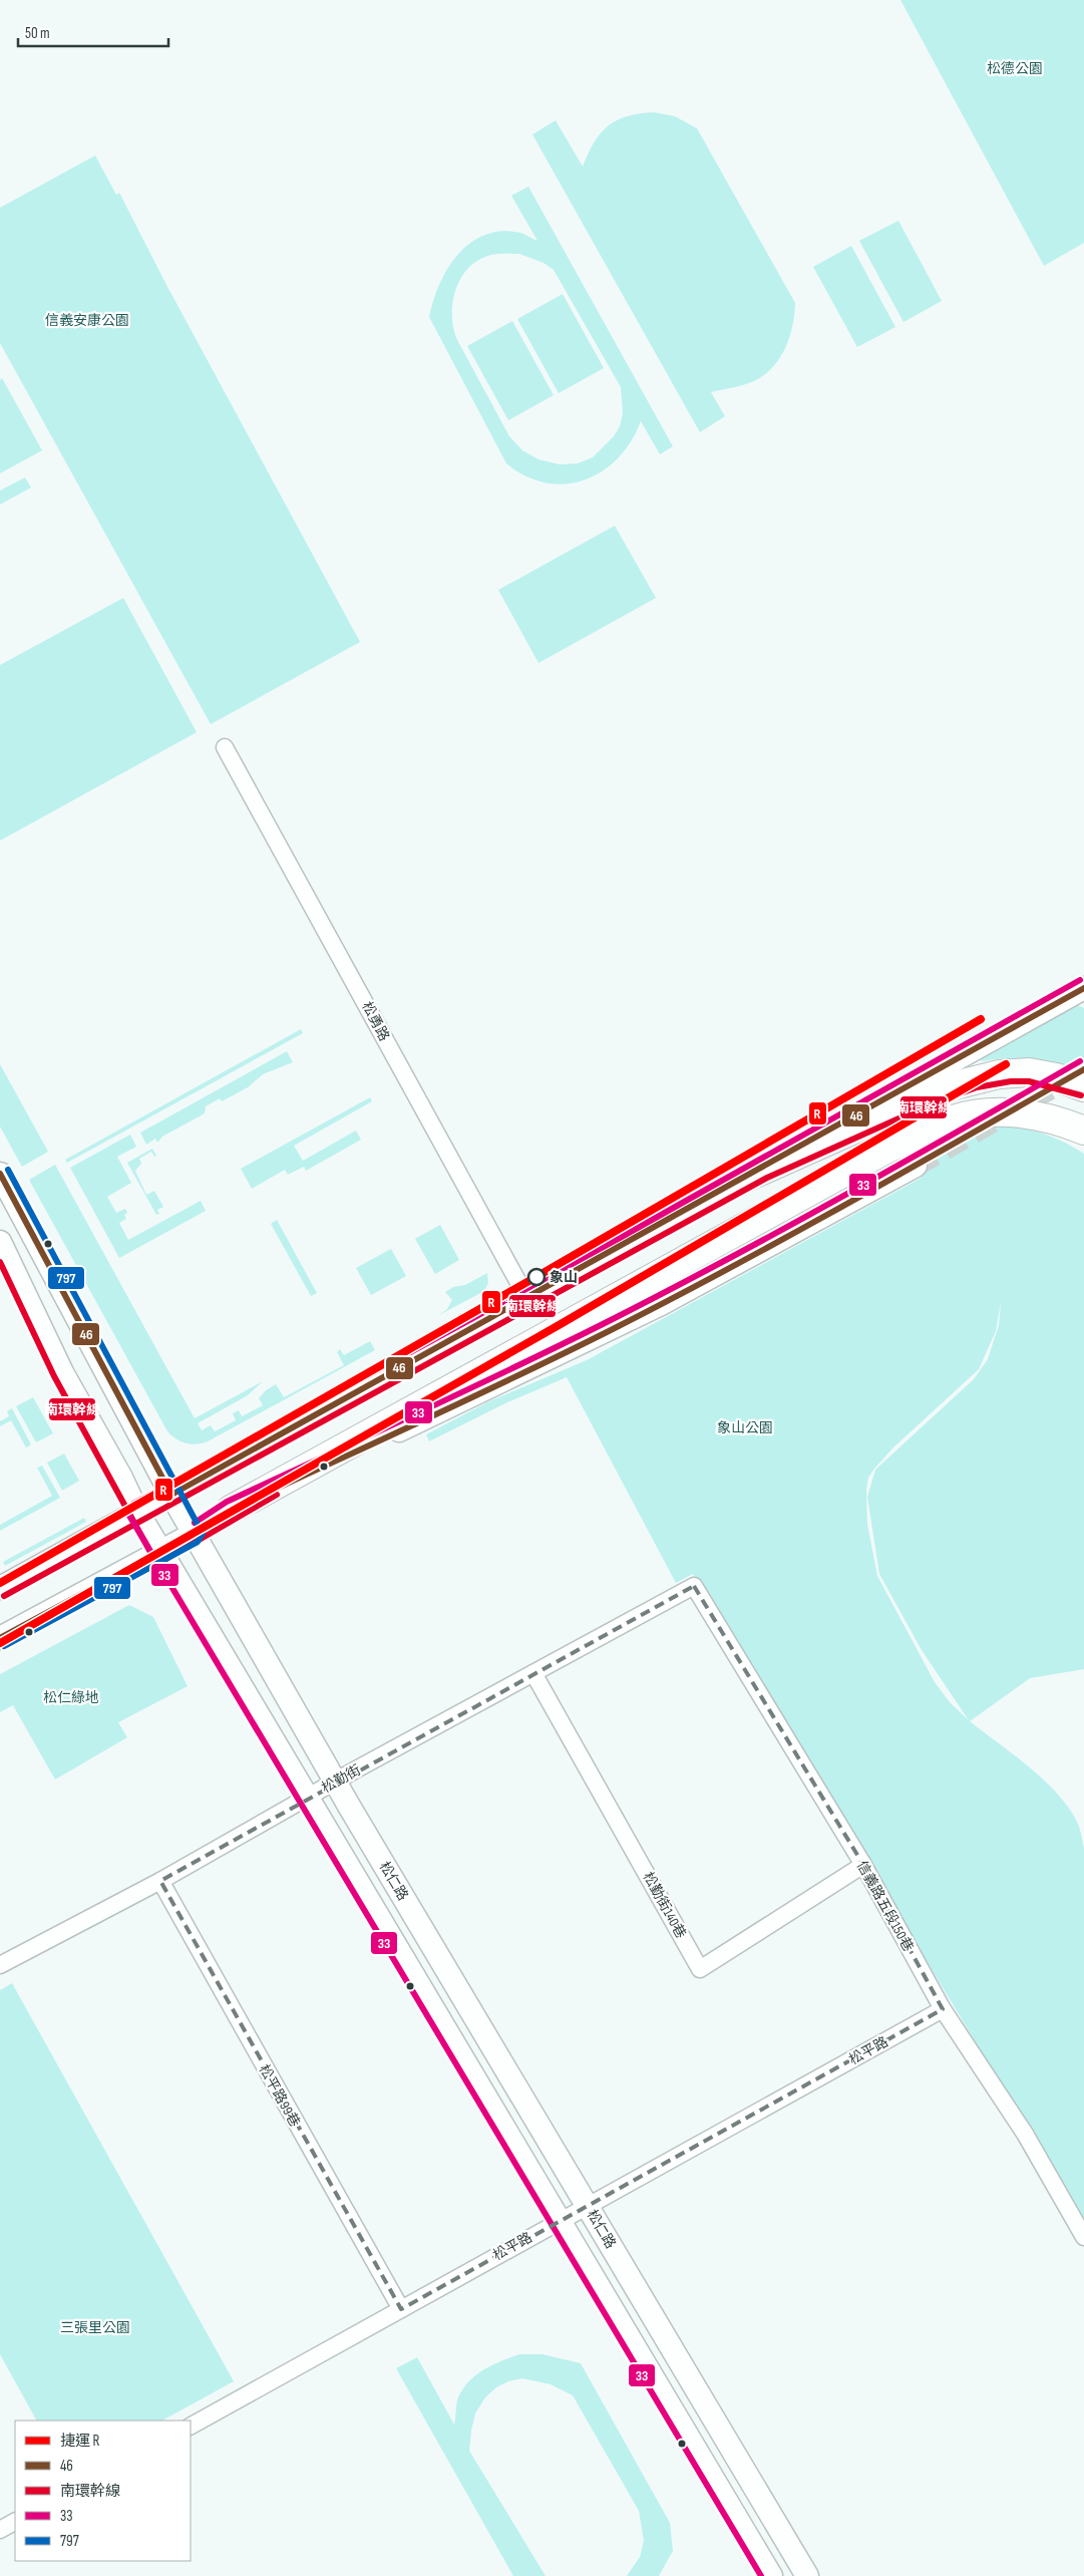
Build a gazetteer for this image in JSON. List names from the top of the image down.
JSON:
{
  "streets": {
    "street": [
      "松勇路",
      "松勤街",
      "松仁路",
      "松勤街140巷",
      "信義路五段150巷",
      "松平路",
      "松平路99巷"
    ]
  },
  "crossings": [
    ["松勤街", "松仁路"],
    ["松勤街", "松勤街140巷"],
    ["松勤街", "信義路五段150巷"],
    ["松勤街", "松平路99巷"],
    ["松仁路", "松平路"],
    ["松勤街140巷", "信義路五段150巷"],
    ["信義路五段150巷", "松平路"],
    ["松平路", "松平路99巷"]
  ],
  "parks": [
    "松德公園",
    "信義安康公園",
    "象山公園",
    "松仁綠地",
    "三張里公園"
  ],
  "places": ["象山"],
  "lines": [
    "transit line 33",
    "transit line 46",
    "metro line R",
    "transit line 南環幹線",
    "transit line 797"
  ],
  "legend": [
    "捷運 R",
    "46",
    "南環幹線",
    "33",
    "797"
  ],
  "scale_bar": "50 m"
}
